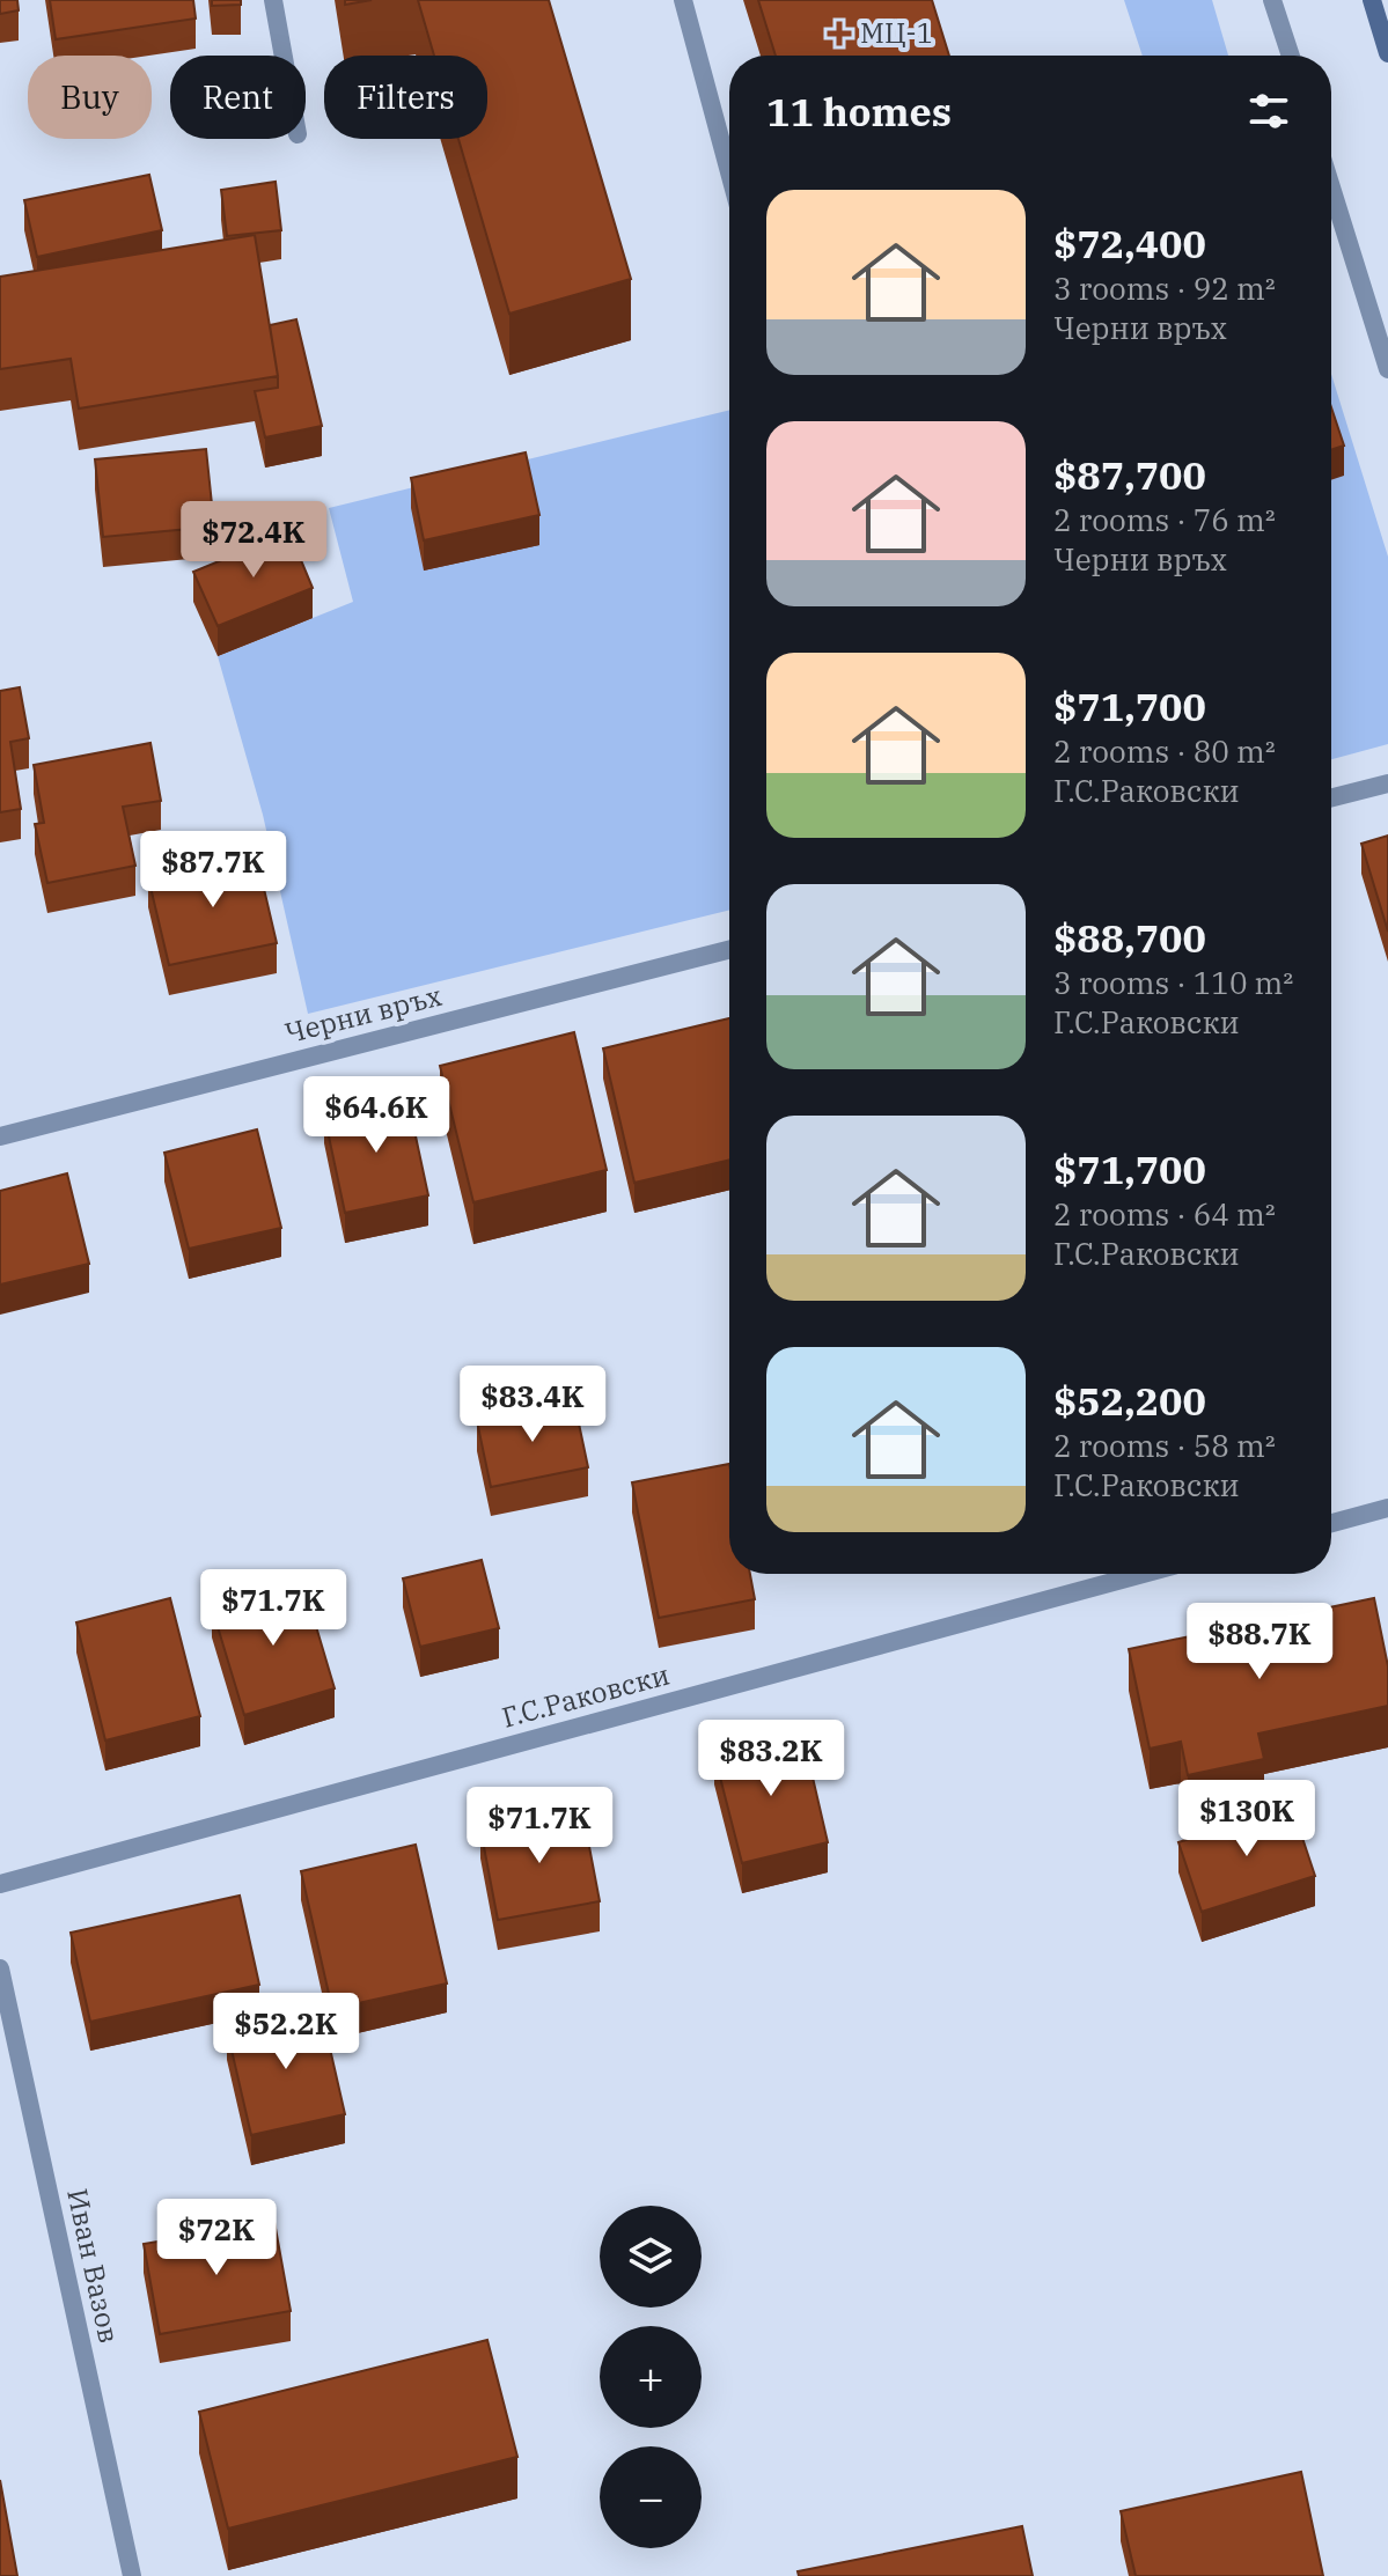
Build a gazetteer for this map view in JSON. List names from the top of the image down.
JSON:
{
  "streets": {
    "street": ["Черни връх", "Г.С.Раковски", "Иван Вазов"]
  },
  "places": {
    "health": ["МЦ-1"]
  },
  "page": {
    "chip": ["Buy", "Rent", "Filters"],
    "heading": "11 homes",
    "list": [
      {
        "name": "$72,400",
        "note": "3 rooms · 92 m² · Черни връх"
      },
      {
        "name": "$87,700",
        "note": "2 rooms · 76 m² · Черни връх"
      },
      {
        "name": "$71,700",
        "note": "2 rooms · 80 m² · Г.С.Раковски"
      },
      {
        "name": "$88,700",
        "note": "3 rooms · 110 m² · Г.С.Раковски"
      },
      {
        "name": "$71,700",
        "note": "2 rooms · 64 m² · Г.С.Раковски"
      },
      {
        "name": "$52,200",
        "note": "2 rooms · 58 m² · Г.С.Раковски"
      }
    ],
    "price": [
      "$72.4K",
      "$87.7K",
      "$64.6K",
      "$83.4K",
      "$71.7K",
      "$88.7K",
      "$83.2K",
      "$130K",
      "$71.7K",
      "$52.2K",
      "$72K"
    ],
    "map_buttons": ["+", "−"]
  }
}
